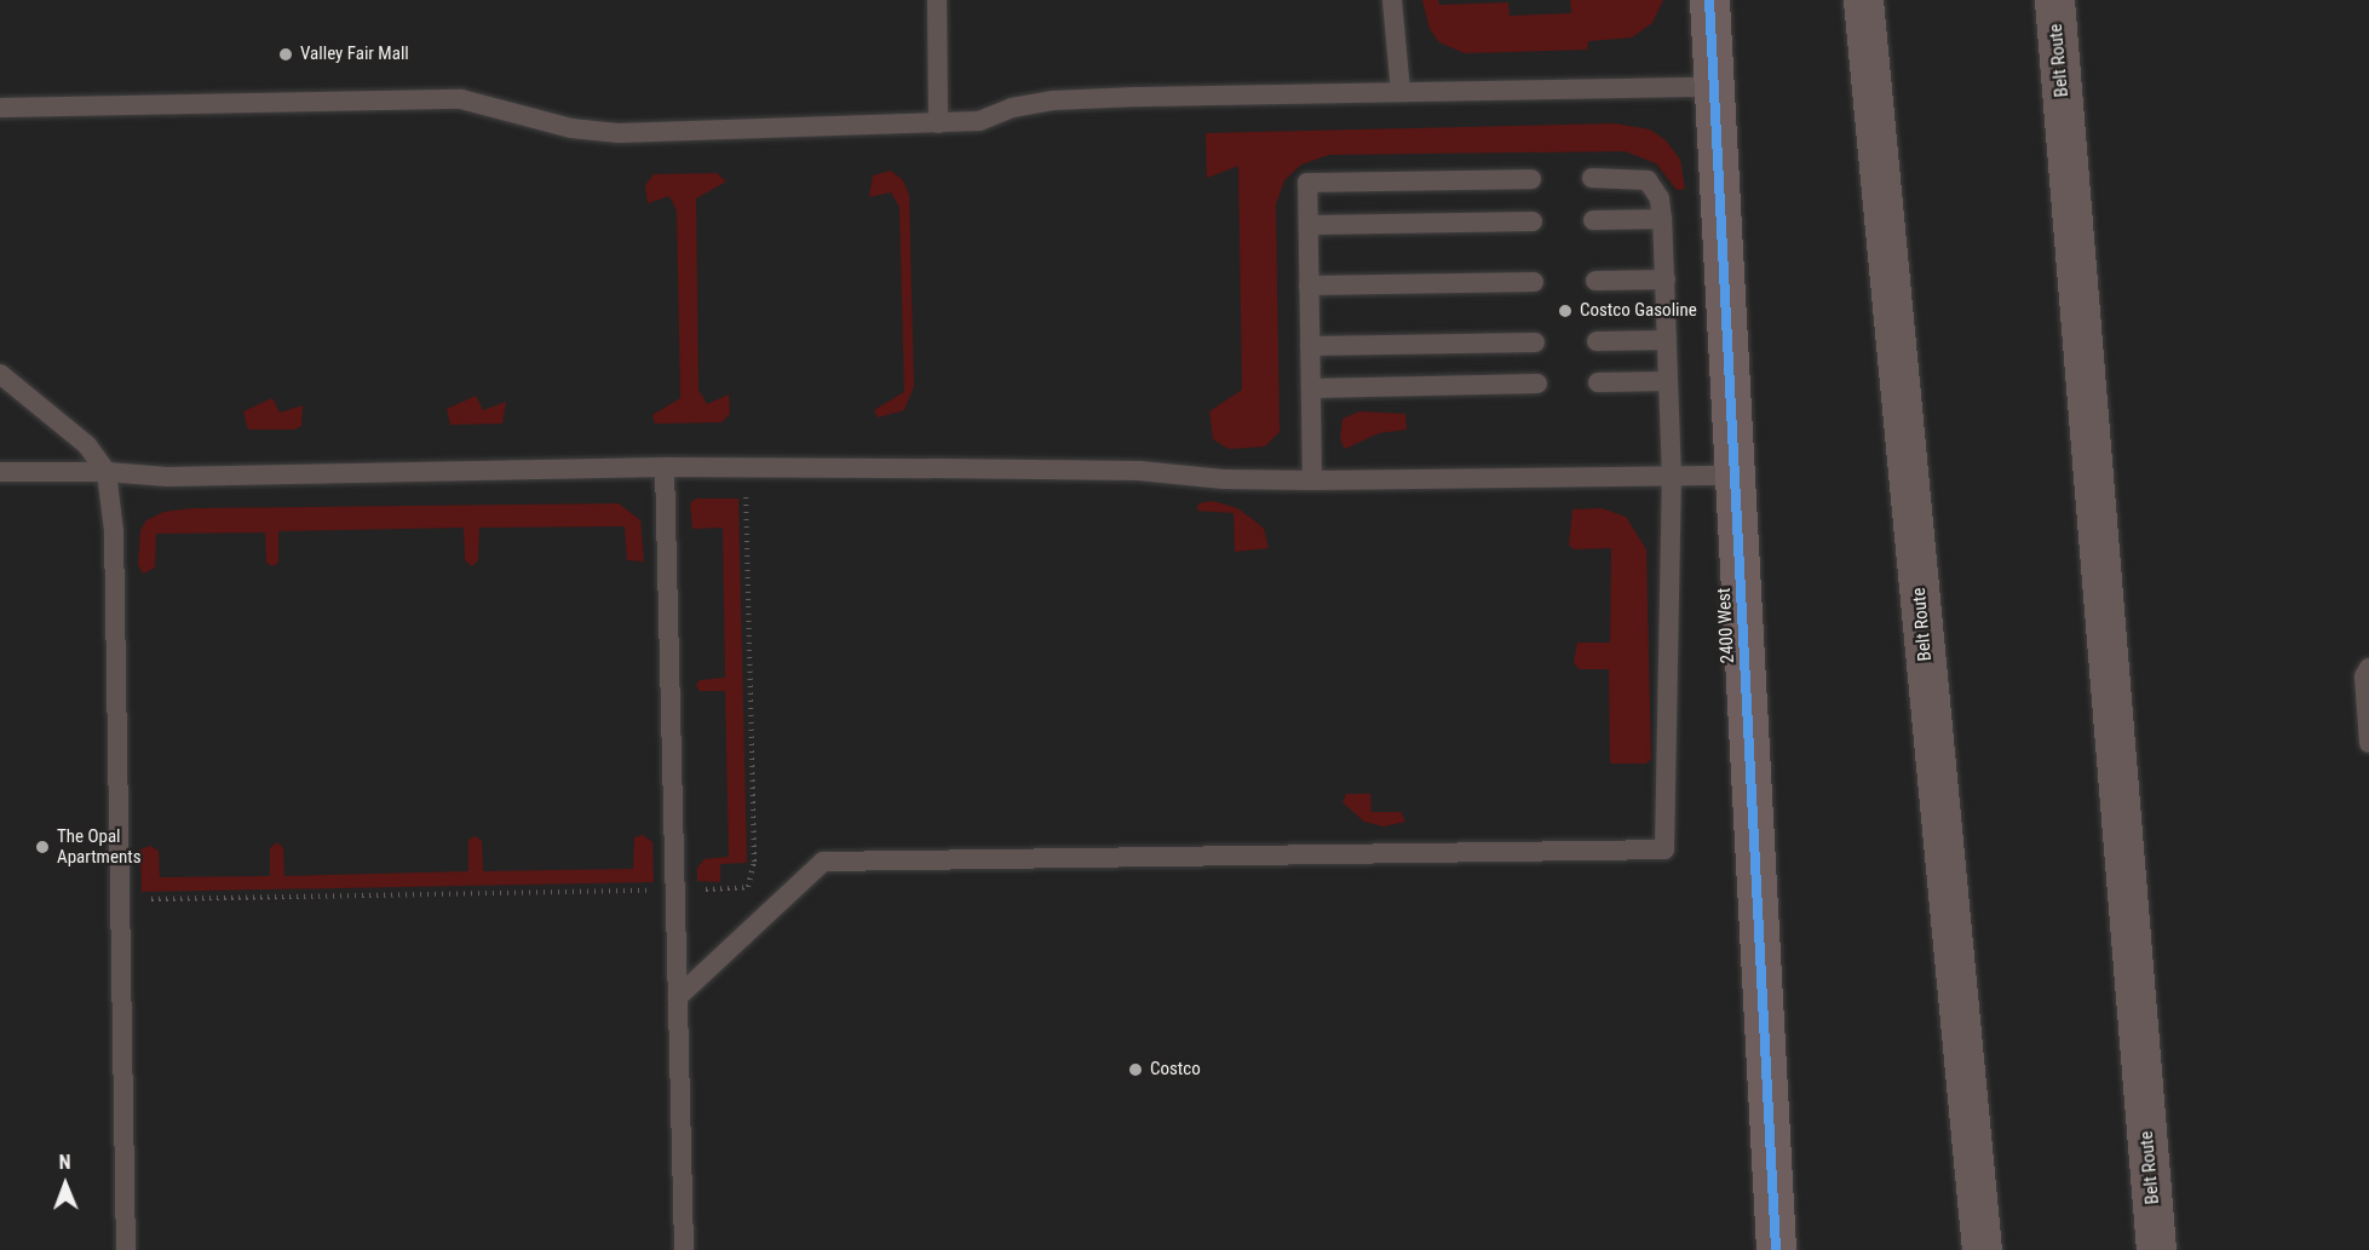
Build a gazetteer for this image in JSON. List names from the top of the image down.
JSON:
{
  "streets": {
    "highway": ["Belt Route"],
    "street": ["2400 West"]
  },
  "places": [
    "Valley Fair Mall",
    "Costco Gasoline",
    "The Opal Apartments",
    "Costco"
  ],
  "north": "top"
}
